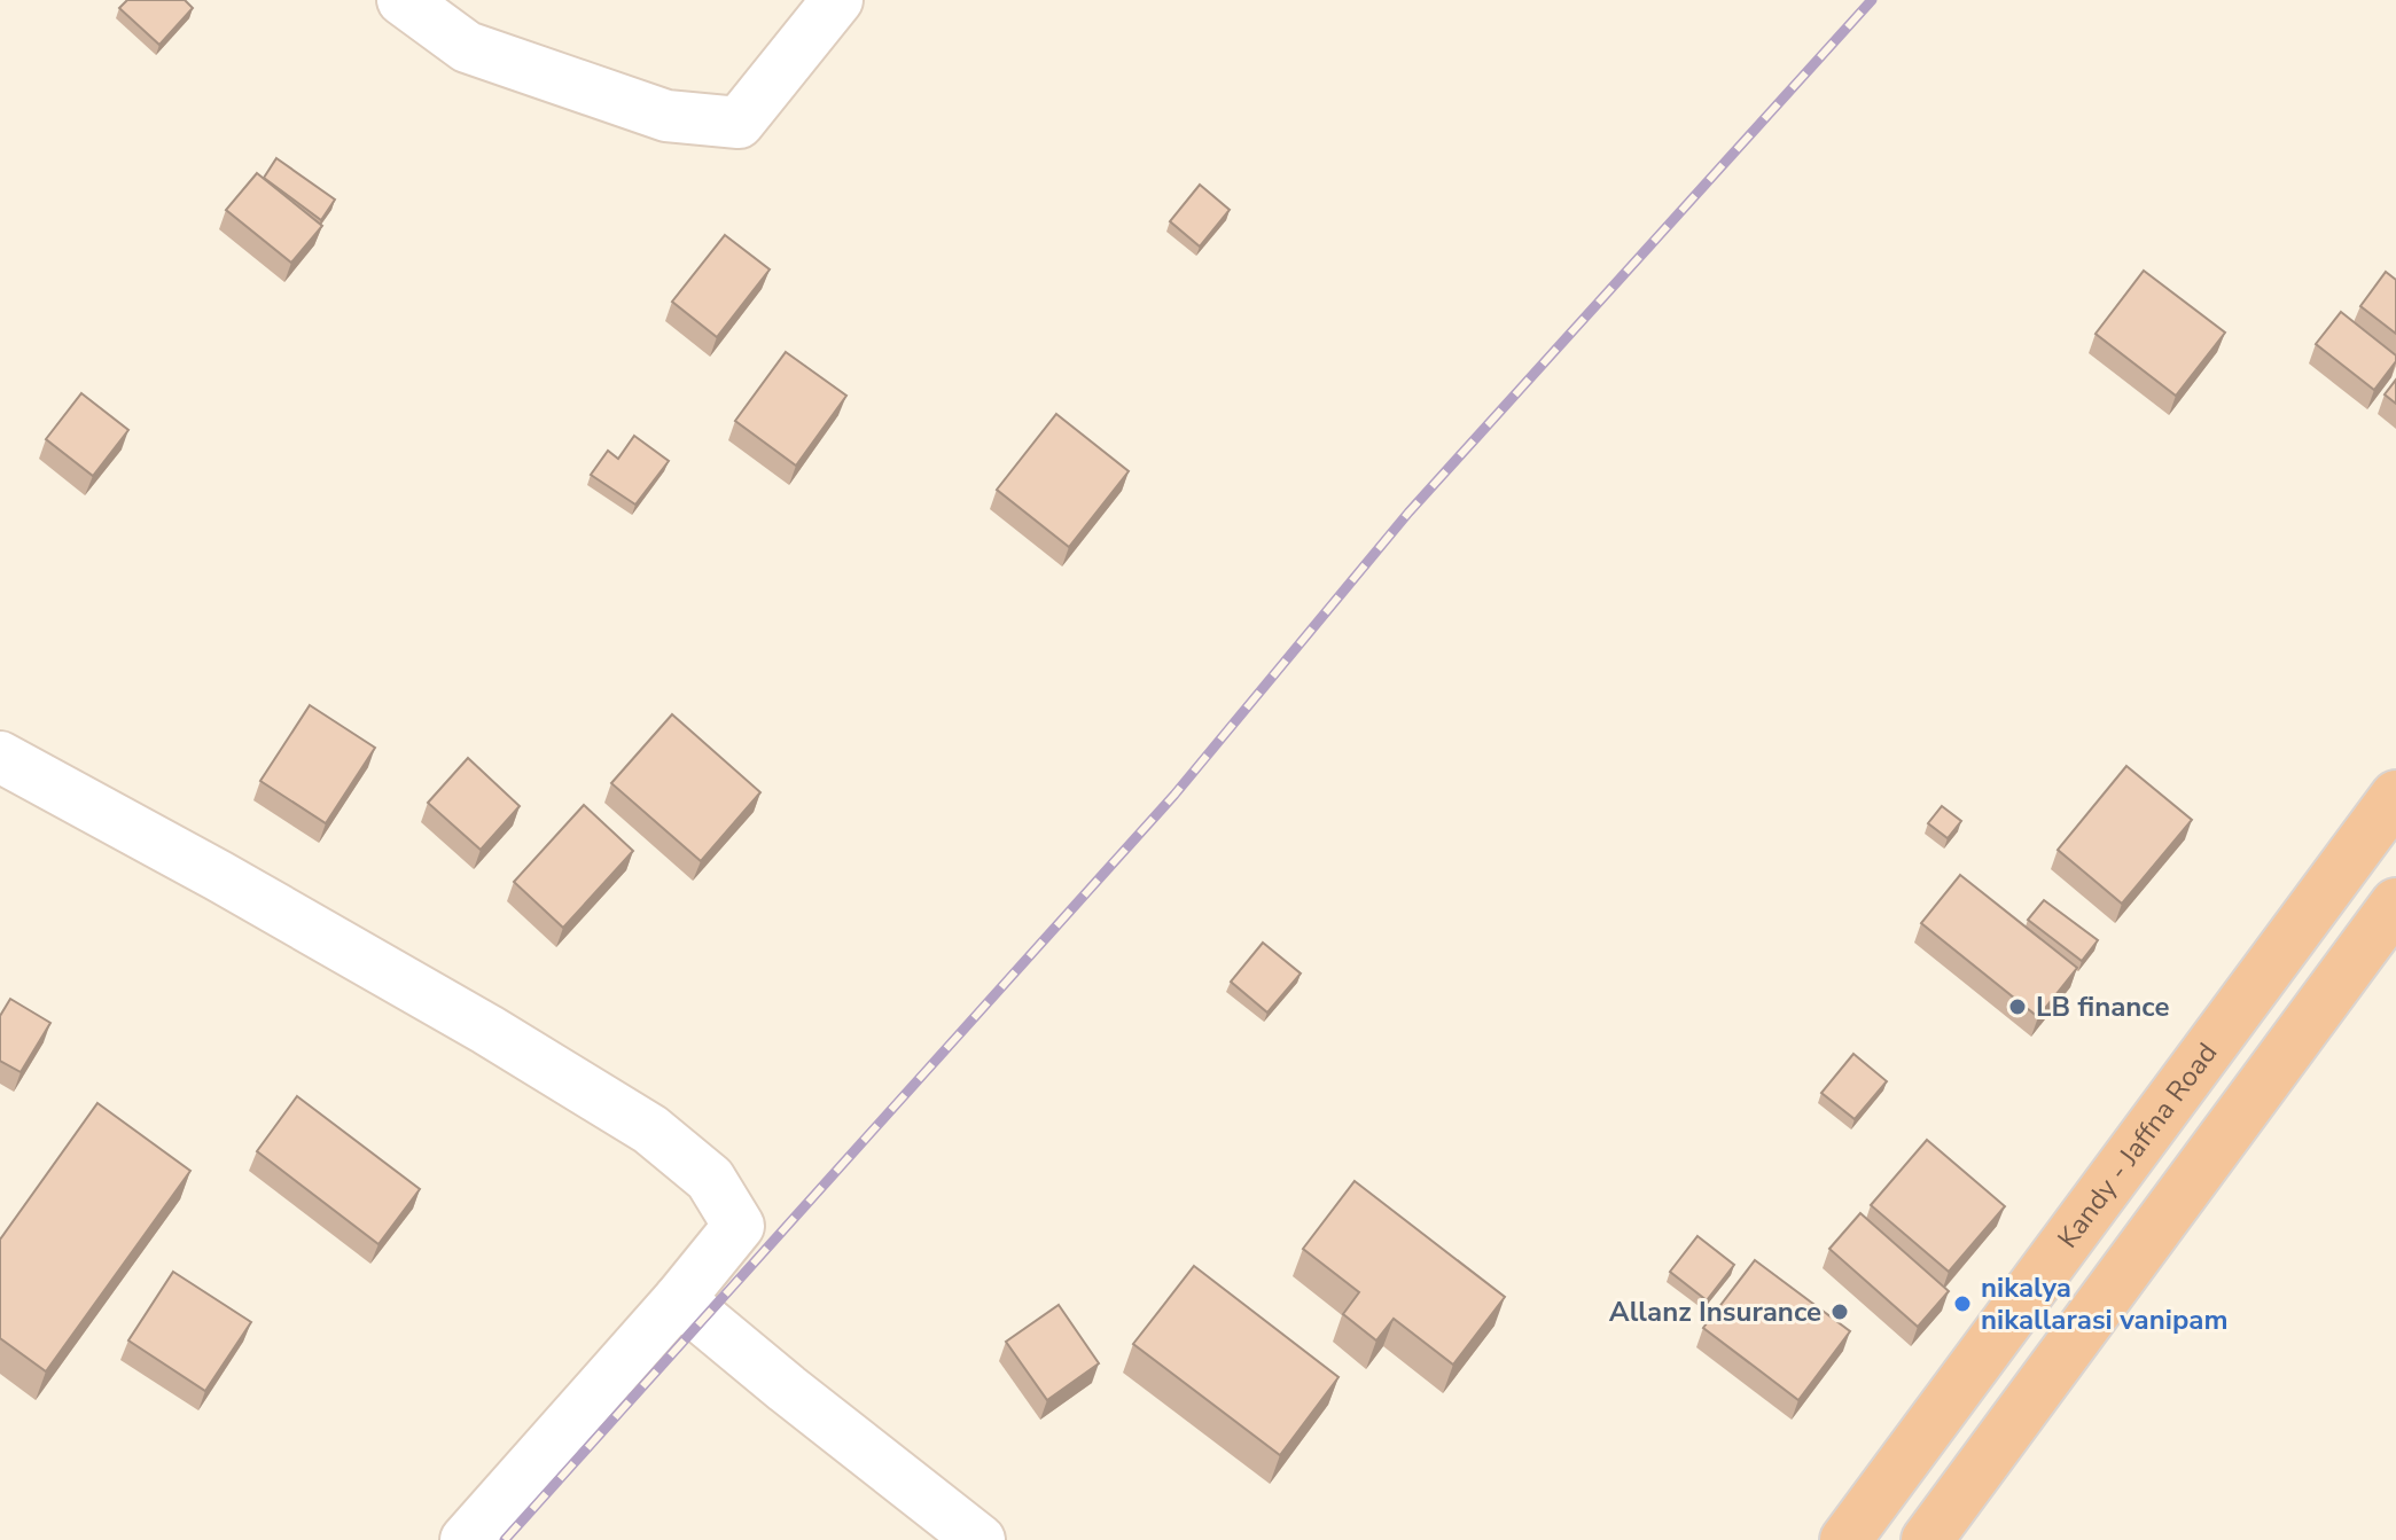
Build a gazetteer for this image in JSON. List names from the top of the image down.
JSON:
{
  "streets": {
    "highway": ["Kandy - Jaffna Road"]
  },
  "places": ["LB finance", "nikalya nikallarasi vanipam", "Allanz Insurance"]
}
